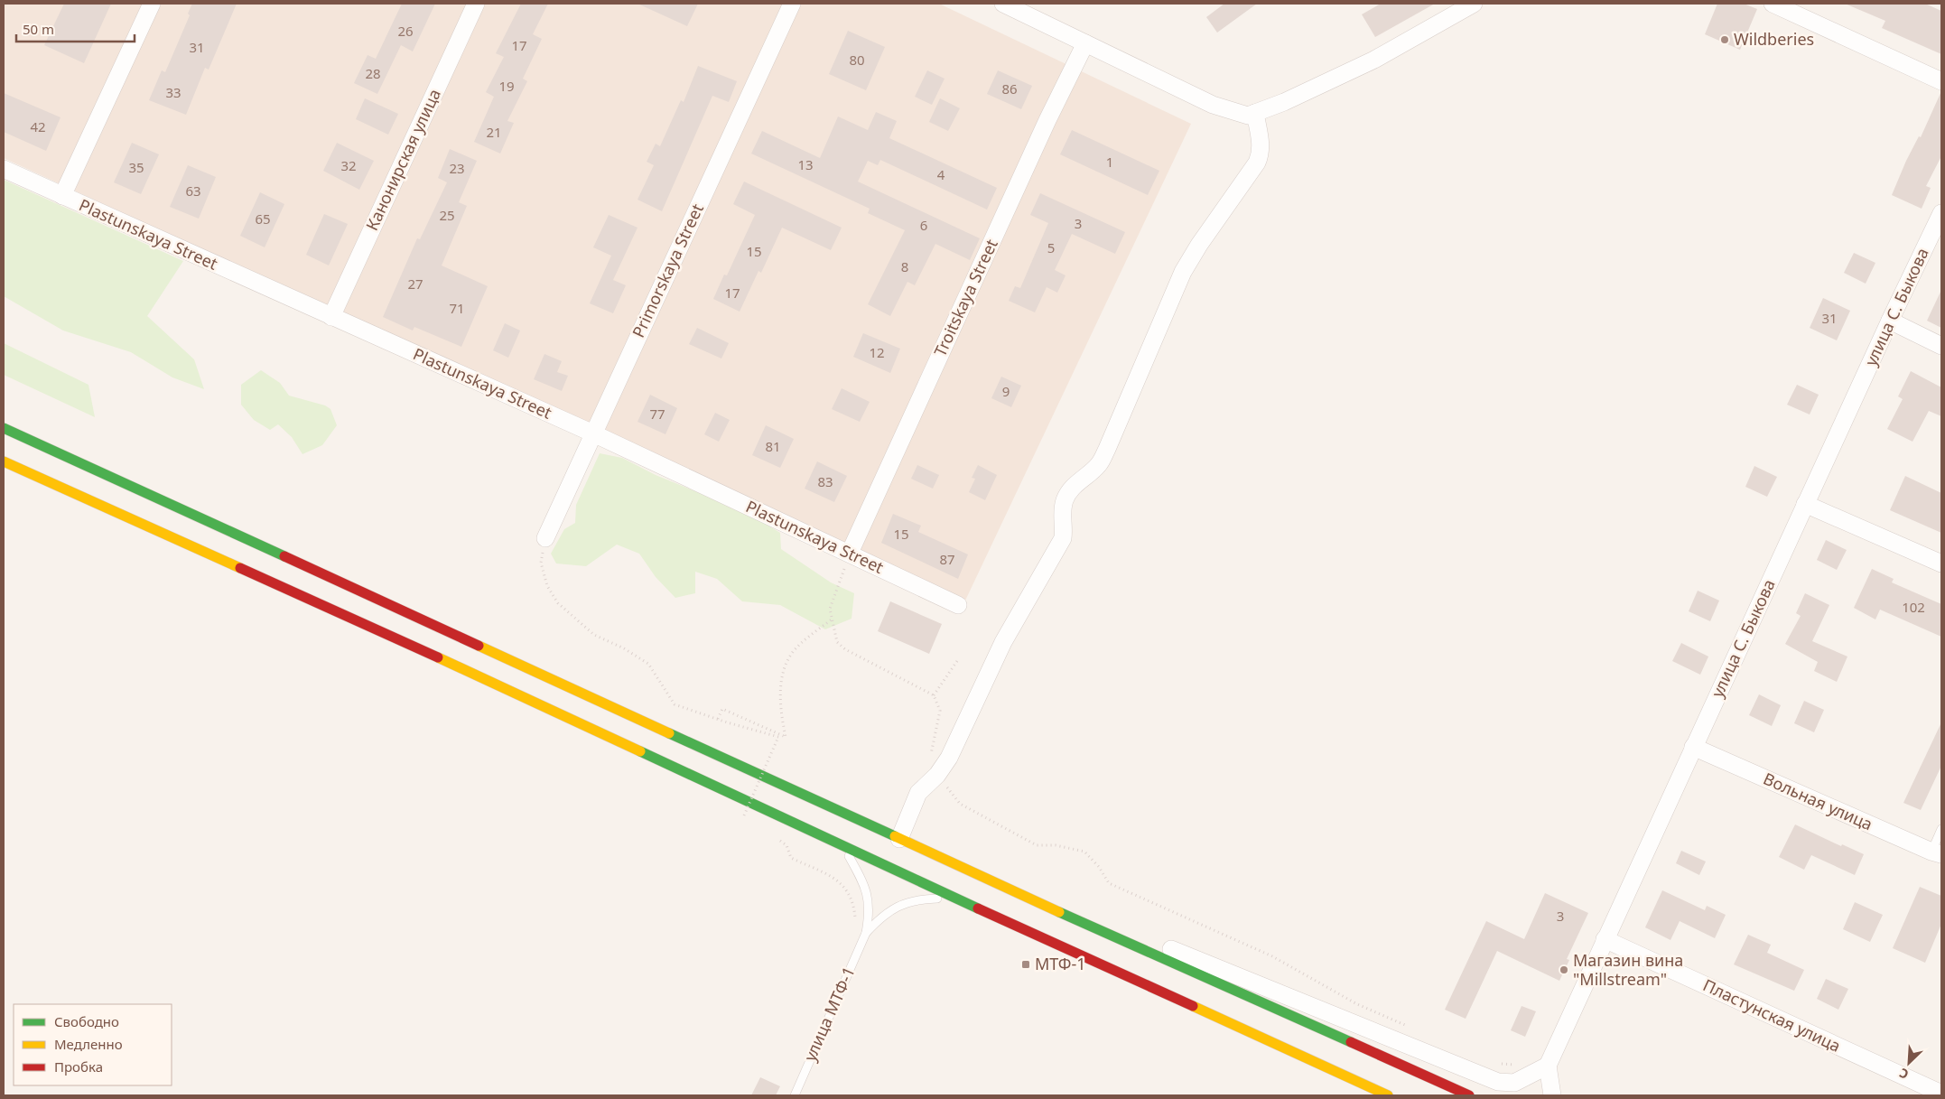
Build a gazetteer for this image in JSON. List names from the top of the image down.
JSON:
{
  "streets": {
    "street": [
      "Канонирская улица",
      "Plastunskaya Street",
      "Primorskaya Street",
      "Troitskaya Street",
      "улица С. Быкова",
      "Вольная улица",
      "Пластунская улица"
    ],
    "lane": ["улица МТФ-1"]
  },
  "crossings": [
    ["Канонирская улица", "Plastunskaya Street"],
    ["Plastunskaya Street", "Primorskaya Street"],
    ["Plastunskaya Street", "Troitskaya Street"],
    ["улица С. Быкова", "Вольная улица"],
    ["улица С. Быкова", "Пластунская улица"]
  ],
  "places": {
    "other": ["Wildberies", "Магазин вина \"Millstream\""],
    "transit": ["МТФ-1"]
  },
  "house_numbers": [
    "26",
    "17",
    "31",
    "80",
    "28",
    "19",
    "86",
    "33",
    "42",
    "21",
    "1",
    "13",
    "32",
    "35",
    "23",
    "4",
    "63",
    "25",
    "65",
    "3",
    "6",
    "5",
    "15",
    "8",
    "27",
    "17",
    "71",
    "31",
    "12",
    "9",
    "77",
    "81",
    "83",
    "15",
    "87",
    "102",
    "3"
  ],
  "legend": ["Свободно", "Медленно", "Пробка"],
  "scale_bar": "50 m",
  "north": "bottom left"
}
